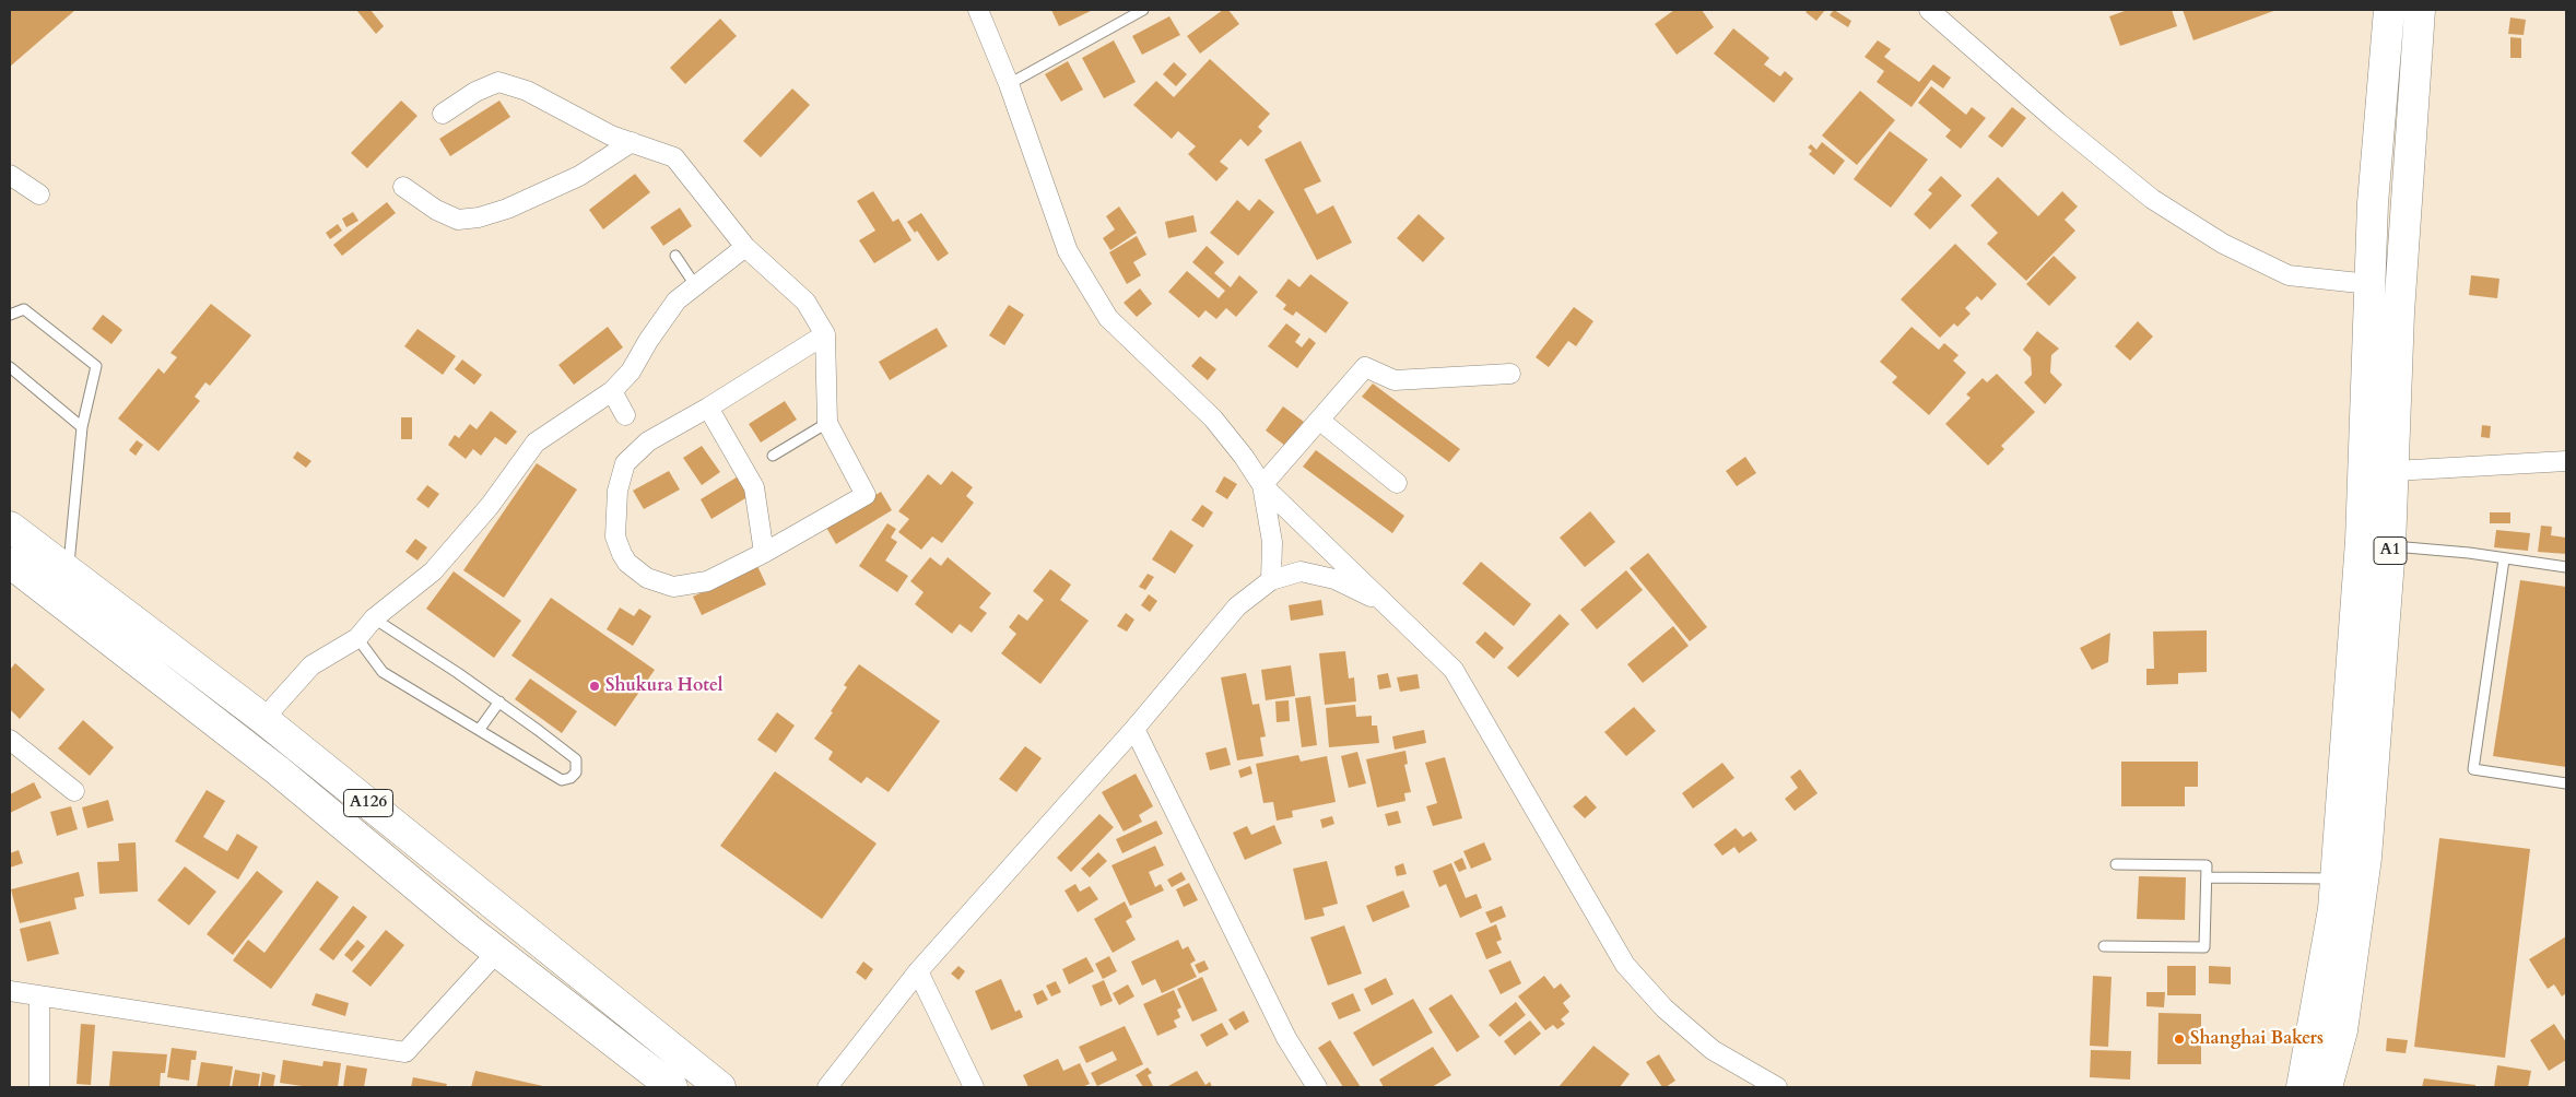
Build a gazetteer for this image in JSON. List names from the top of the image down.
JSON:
{
  "streets": {
    "highway": ["A1", "A126"]
  },
  "places": ["Shukura Hotel", "Shanghai Bakers"]
}
